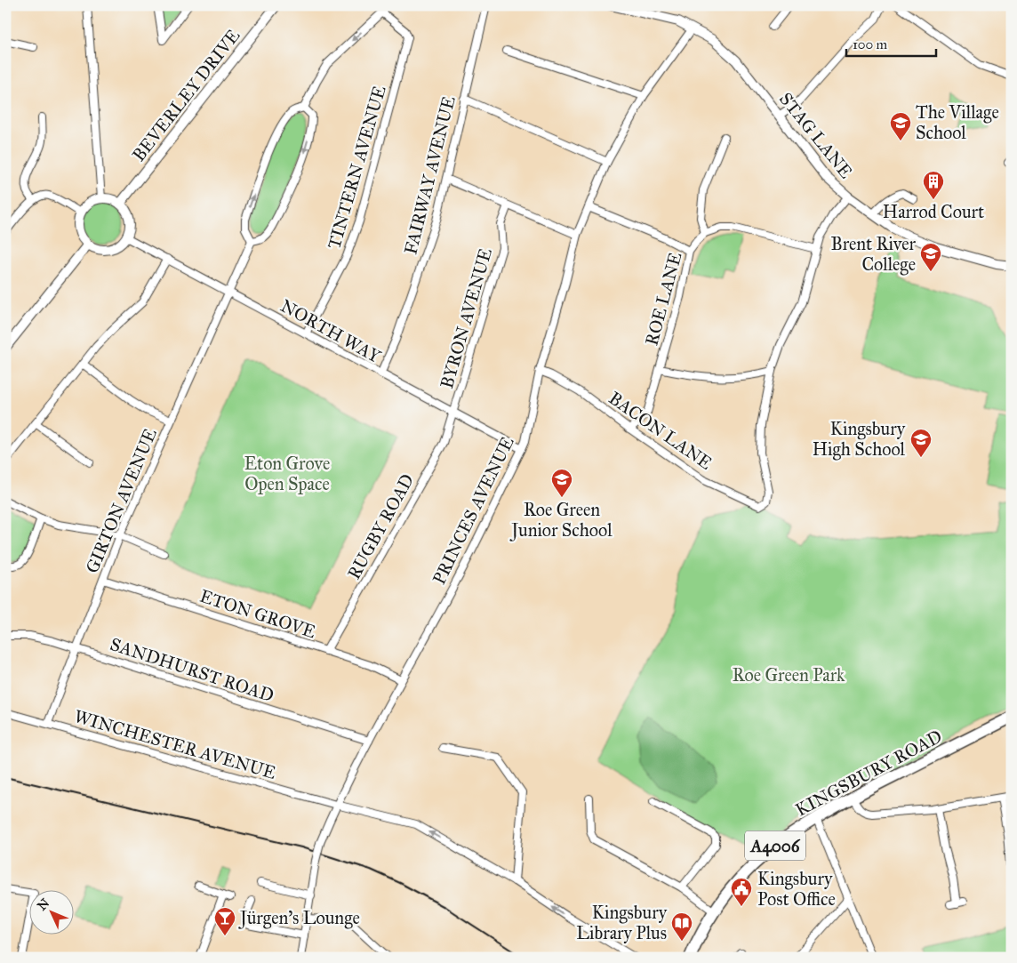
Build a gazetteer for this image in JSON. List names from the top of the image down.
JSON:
{
  "streets": {
    "main road": ["KINGSBURY ROAD", "A4006"],
    "street": [
      "BEVERLEY DRIVE",
      "STAG LANE",
      "TINTERN AVENUE",
      "FAIRWAY AVENUE",
      "ROE LANE",
      "BYRON AVENUE",
      "NORTH WAY",
      "BACON LANE",
      "GIRTON AVENUE",
      "PRINCES AVENUE",
      "RUGBY ROAD",
      "ETON GROVE",
      "SANDHURST ROAD",
      "WINCHESTER AVENUE"
    ]
  },
  "crossings": [
    ["BEVERLEY DRIVE", "NORTH WAY"],
    ["STAG LANE", "PRINCES AVENUE"],
    ["TINTERN AVENUE", "NORTH WAY"],
    ["FAIRWAY AVENUE", "NORTH WAY"],
    ["ROE LANE", "BACON LANE"],
    ["BYRON AVENUE", "NORTH WAY"],
    ["BYRON AVENUE", "RUGBY ROAD"],
    ["NORTH WAY", "GIRTON AVENUE"],
    ["NORTH WAY", "PRINCES AVENUE"],
    ["NORTH WAY", "RUGBY ROAD"],
    ["BACON LANE", "PRINCES AVENUE"],
    ["GIRTON AVENUE", "ETON GROVE"],
    ["GIRTON AVENUE", "SANDHURST ROAD"],
    ["GIRTON AVENUE", "WINCHESTER AVENUE"],
    ["PRINCES AVENUE", "ETON GROVE"],
    ["PRINCES AVENUE", "SANDHURST ROAD"],
    ["PRINCES AVENUE", "WINCHESTER AVENUE"],
    ["RUGBY ROAD", "ETON GROVE"]
  ],
  "one_way": ["WINCHESTER AVENUE"],
  "parks": ["Eton Grove Open Space", "Roe Green Park"],
  "places": {
    "school or university": [
      "The Village School",
      "Brent River College",
      "Kingsbury High School",
      "Roe Green Junior School"
    ],
    "building": ["Harrod Court"],
    "public building": ["Kingsbury Post Office"],
    "bar": ["Jürgen's Lounge"],
    "library": ["Kingsbury Library Plus"]
  },
  "scale_bar": "100 m",
  "north": "top left"
}
